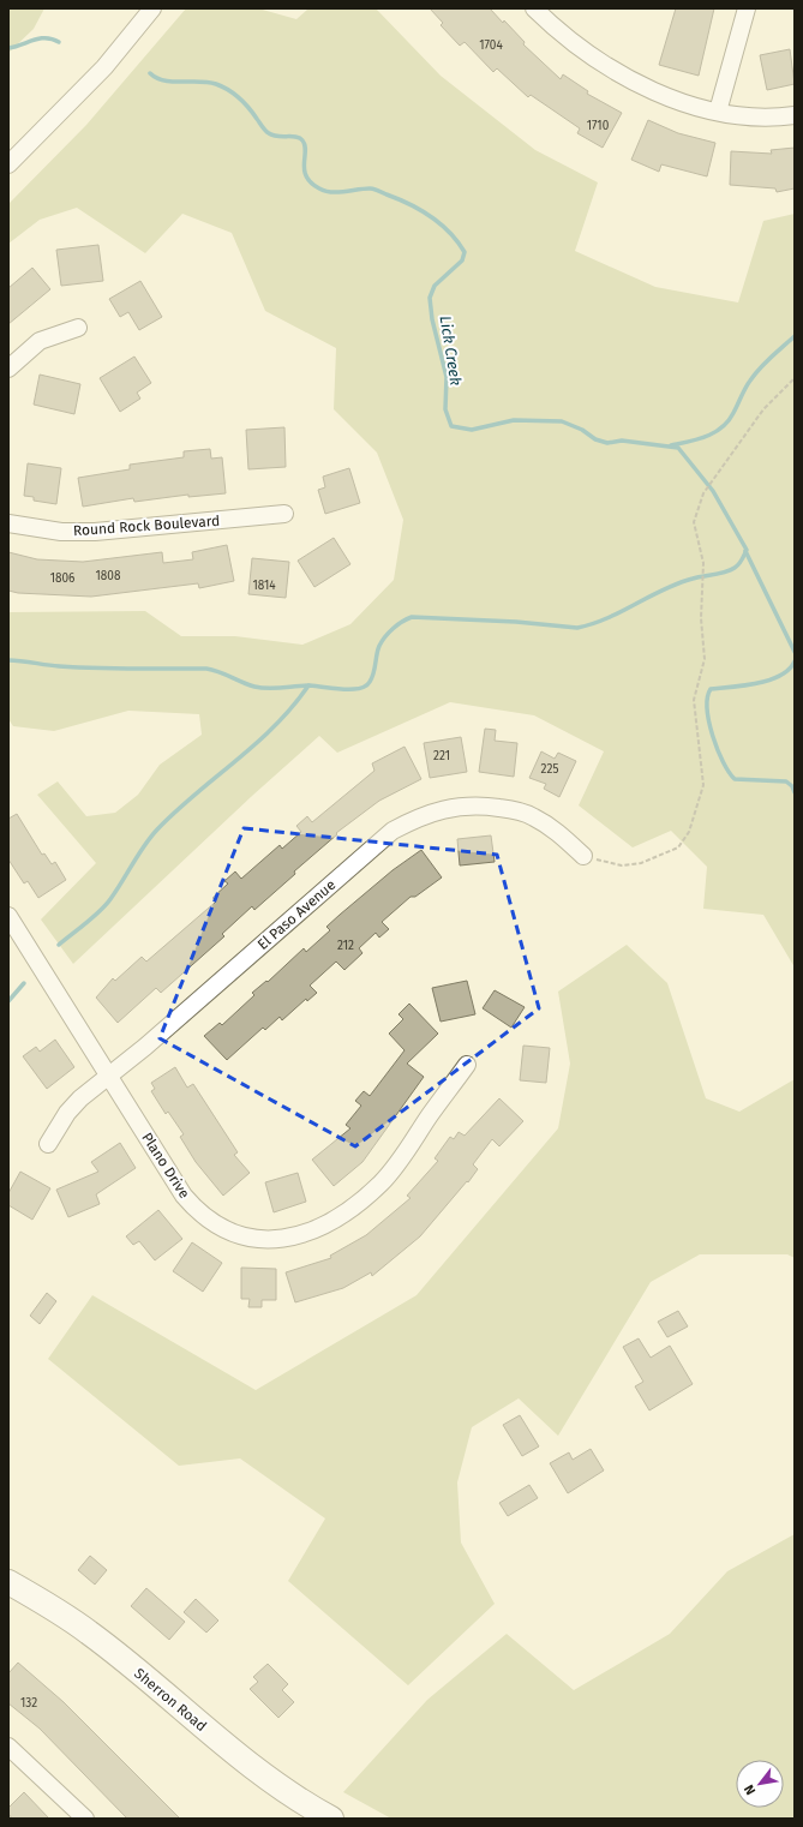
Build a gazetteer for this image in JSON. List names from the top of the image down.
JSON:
{
  "streets": {
    "main road": ["Sherron Road"],
    "street": ["Round Rock Boulevard", "El Paso Avenue", "Plano Drive"]
  },
  "crossings": [
    ["El Paso Avenue", "Plano Drive"]
  ],
  "water": ["Lick Creek"],
  "house_numbers": [
    "1704",
    "1710",
    "1808",
    "1806",
    "1814",
    "221",
    "225",
    "212",
    "132"
  ],
  "north": "bottom left"
}
